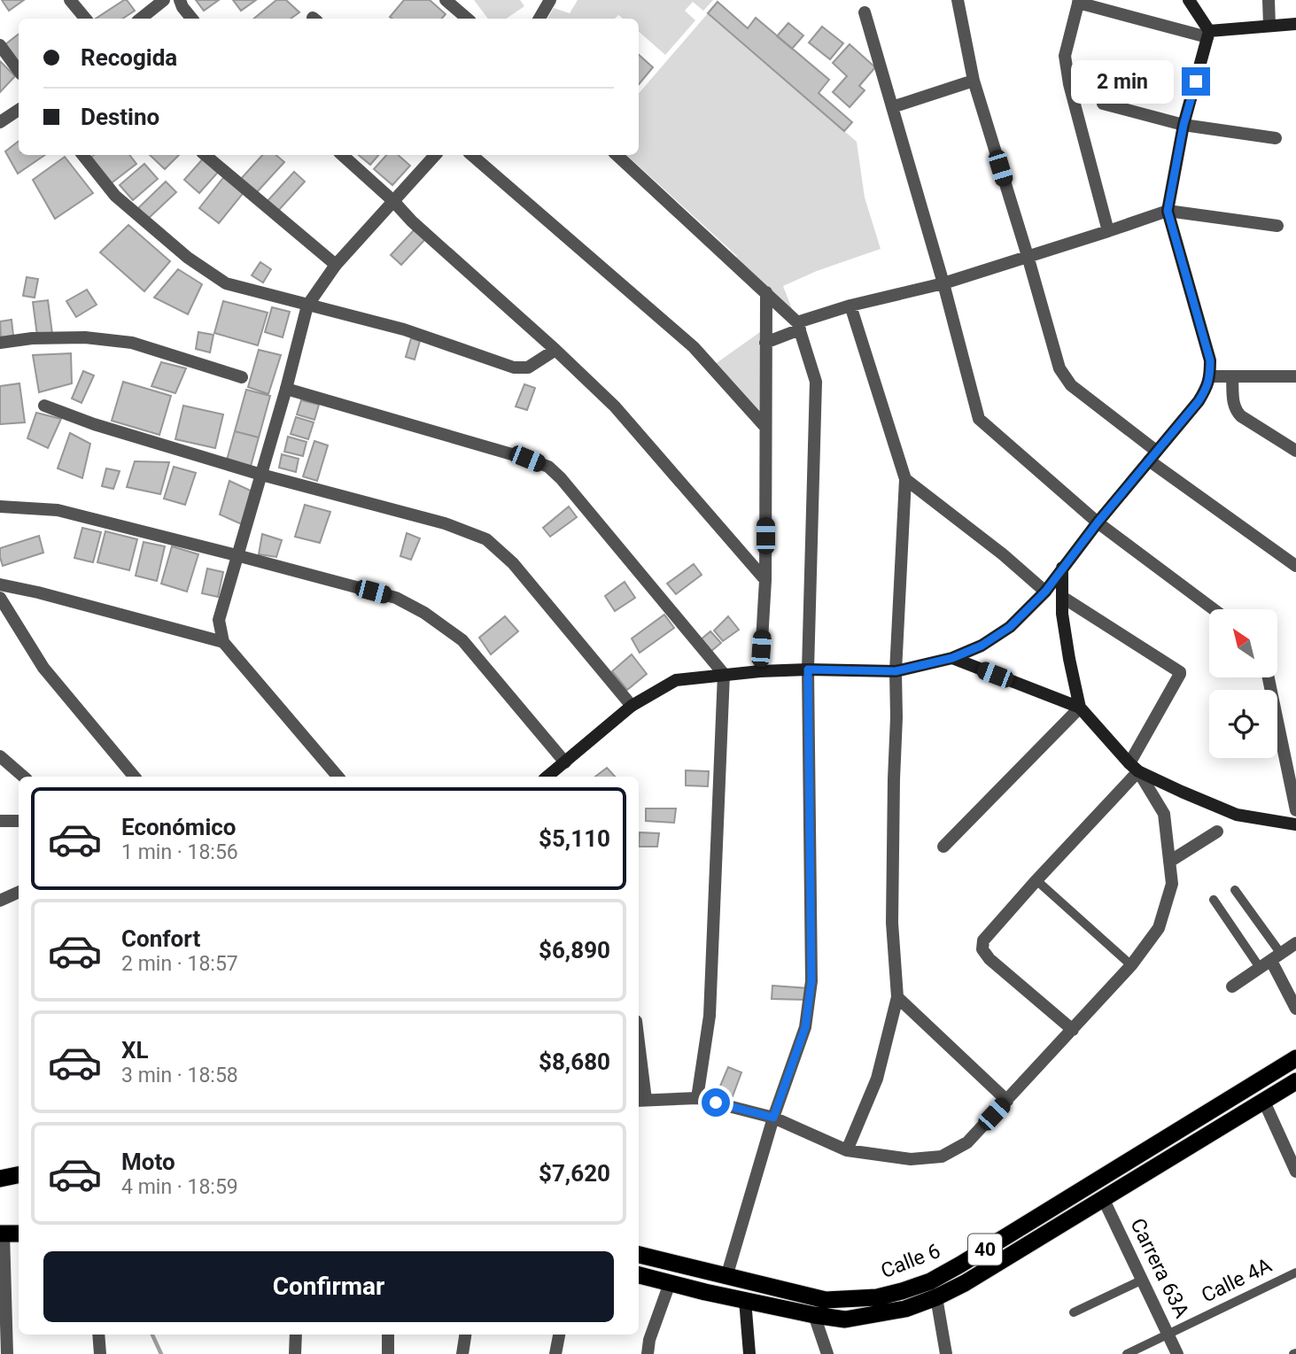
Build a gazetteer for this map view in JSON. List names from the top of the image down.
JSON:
{
  "streets": {
    "highway": ["40", "Calle 6"],
    "street": ["Carrera 63A", "Calle 4A"]
  },
  "crossings": [
    ["Calle 6", "Carrera 63A"],
    ["Carrera 63A", "Calle 4A"]
  ],
  "north": "top left",
  "page": {
    "banner": ["Recogida", "Destino"],
    "bubble": "2 min",
    "list": [
      {
        "name": "Económico",
        "note": "1 min · 18:56",
        "value": "$5,110"
      },
      {
        "name": "Confort",
        "note": "2 min · 18:57",
        "value": "$6,890"
      },
      {
        "name": "XL",
        "note": "3 min · 18:58",
        "value": "$8,680"
      },
      {
        "name": "Moto",
        "note": "4 min · 18:59",
        "value": "$7,620"
      }
    ],
    "buttons": "Confirmar"
  }
}
